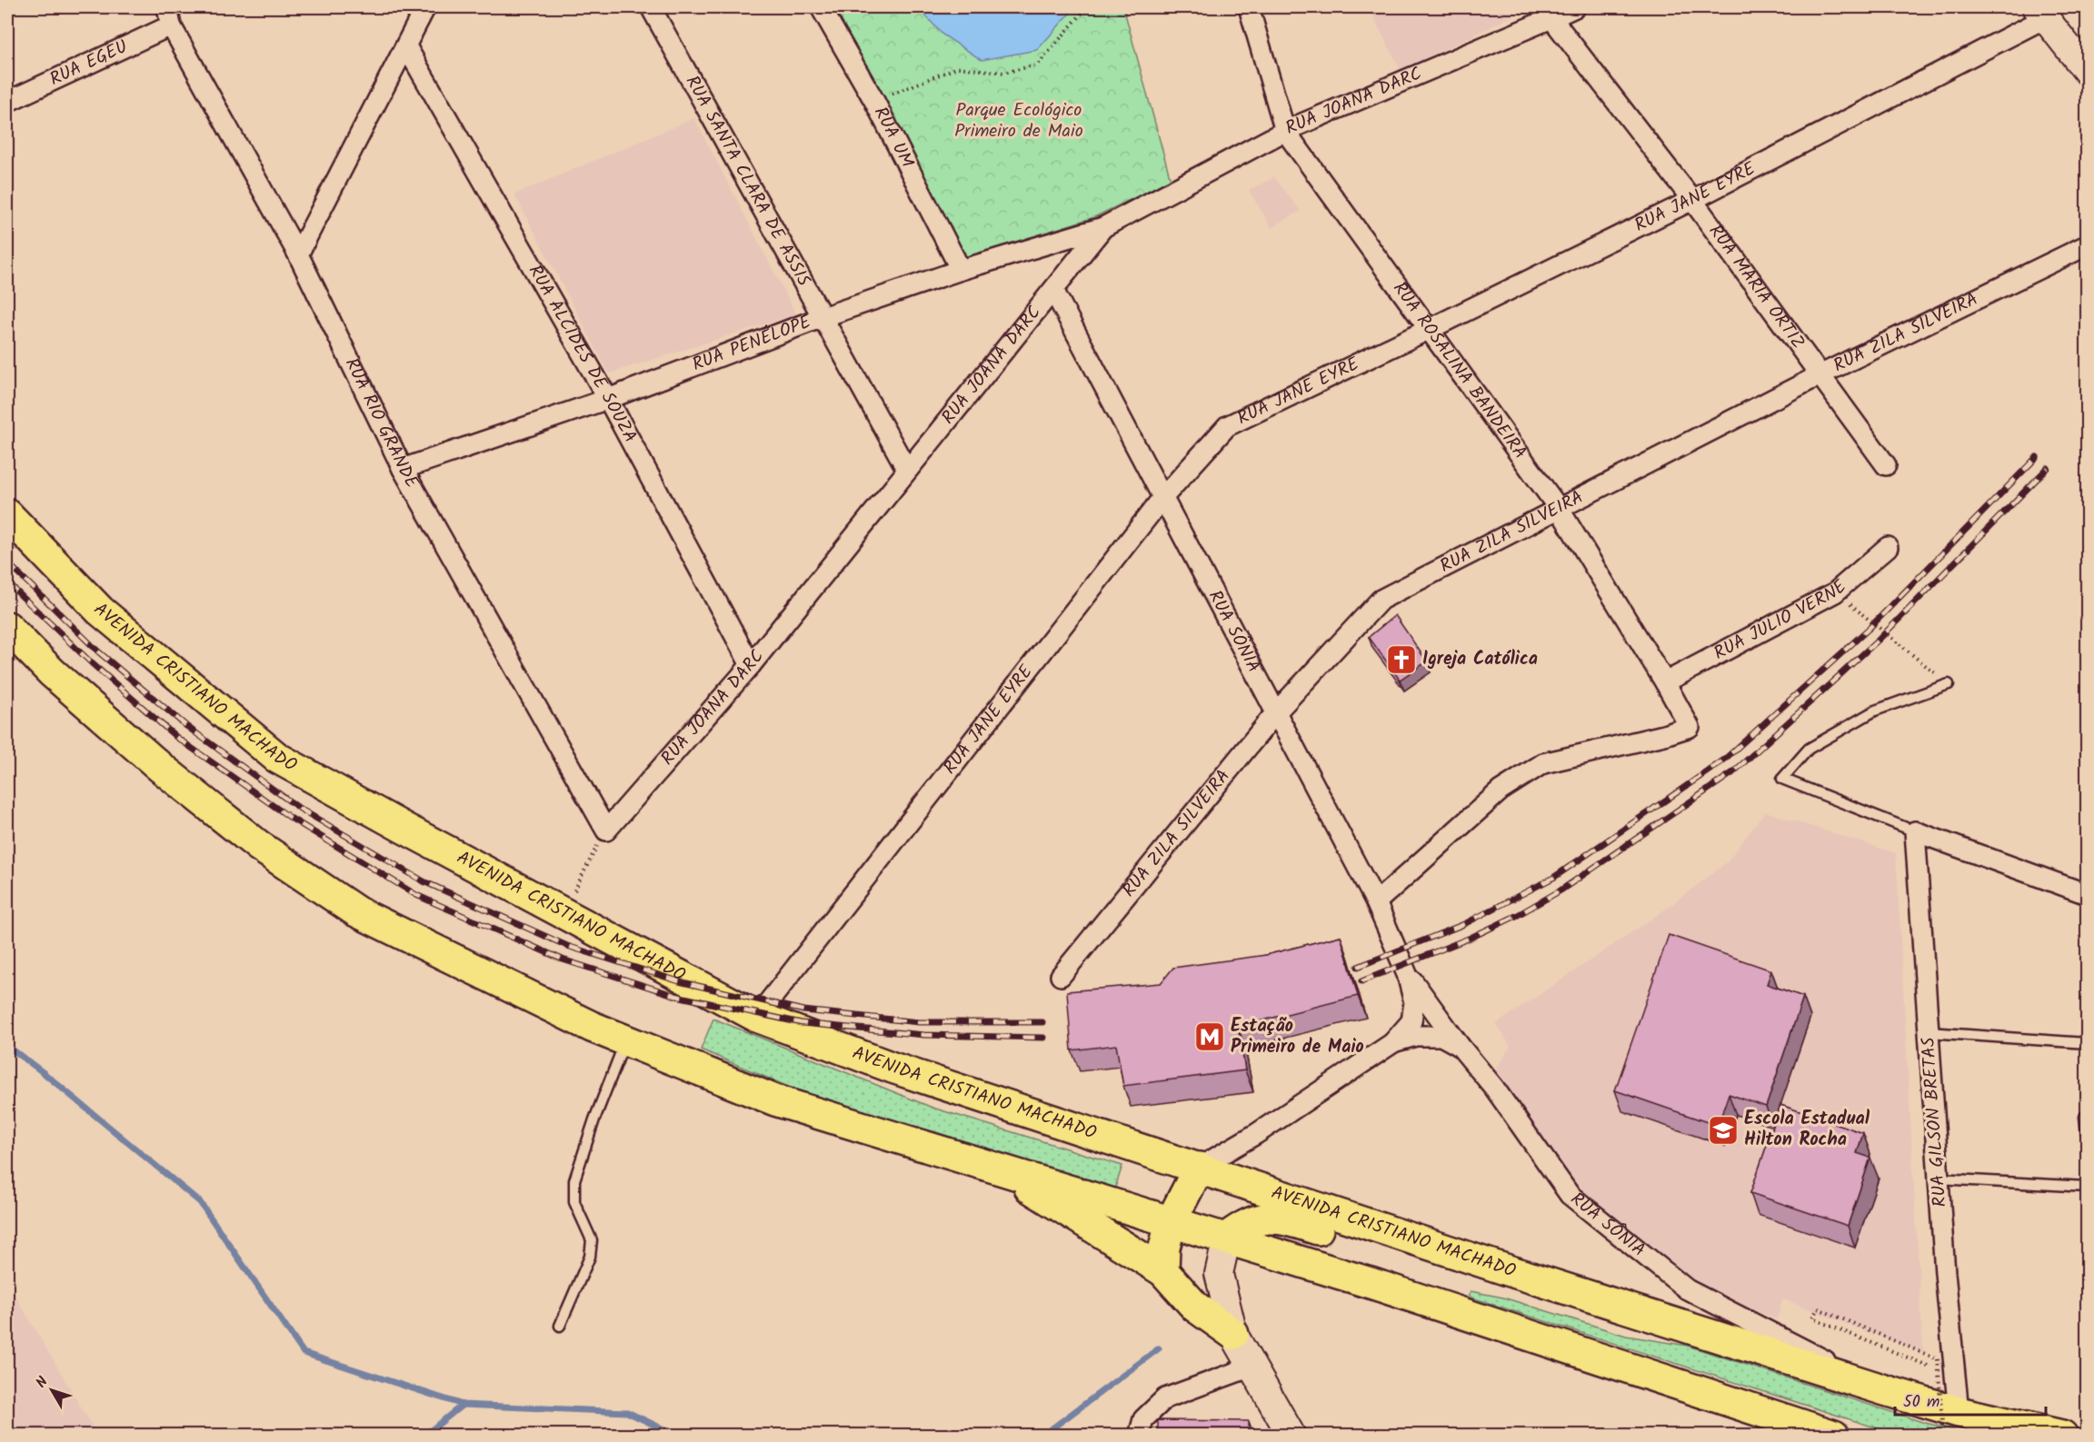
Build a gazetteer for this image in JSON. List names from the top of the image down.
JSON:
{
  "streets": {
    "highway": ["AVENIDA CRISTIANO MACHADO"],
    "street": [
      "RUA EGEU",
      "RUA JOANA DARC",
      "RUA UM",
      "RUA SANTA CLARA DE ASSIS",
      "RUA JANE EYRE",
      "RUA MARIA ORTIZ",
      "RUA ZILA SILVEIRA",
      "RUA PENÉLOPE",
      "RUA ALCIDES DE SOUZA",
      "RUA ROSALINA BANDEIRA",
      "RUA RIO GRANDE",
      "RUA JÚLIO VERNE",
      "RUA SÔNIA",
      "RUA GILSON BRETAS"
    ]
  },
  "crossings": [
    ["RUA EGEU", "RUA RIO GRANDE"],
    ["RUA JOANA DARC", "RUA SANTA CLARA DE ASSIS"],
    ["RUA JOANA DARC", "RUA MARIA ORTIZ"],
    ["RUA JOANA DARC", "RUA PENÉLOPE"],
    ["RUA JOANA DARC", "RUA ALCIDES DE SOUZA"],
    ["RUA JOANA DARC", "RUA ROSALINA BANDEIRA"],
    ["RUA JOANA DARC", "RUA RIO GRANDE"],
    ["RUA JOANA DARC", "RUA SÔNIA"],
    ["RUA UM", "RUA PENÉLOPE"],
    ["RUA SANTA CLARA DE ASSIS", "RUA PENÉLOPE"],
    ["RUA JANE EYRE", "RUA MARIA ORTIZ"],
    ["RUA JANE EYRE", "RUA ROSALINA BANDEIRA"],
    ["RUA JANE EYRE", "RUA SÔNIA"],
    ["RUA JANE EYRE", "AVENIDA CRISTIANO MACHADO"],
    ["RUA MARIA ORTIZ", "RUA ZILA SILVEIRA"],
    ["RUA ZILA SILVEIRA", "RUA ROSALINA BANDEIRA"],
    ["RUA ZILA SILVEIRA", "RUA SÔNIA"],
    ["RUA PENÉLOPE", "RUA ALCIDES DE SOUZA"],
    ["RUA PENÉLOPE", "RUA RIO GRANDE"],
    ["RUA ROSALINA BANDEIRA", "RUA JÚLIO VERNE"],
    ["RUA ROSALINA BANDEIRA", "RUA SÔNIA"],
    ["RUA SÔNIA", "AVENIDA CRISTIANO MACHADO"],
    ["AVENIDA CRISTIANO MACHADO", "RUA GILSON BRETAS"]
  ],
  "parks": ["Parque Ecológico Primeiro de Maio"],
  "places": {
    "church": ["Igreja Católica"],
    "metro station": ["Estação Primeiro de Maio"],
    "school or university": ["Escola Estadual Hilton Rocha"]
  },
  "scale_bar": "50 m",
  "north": "top left"
}
